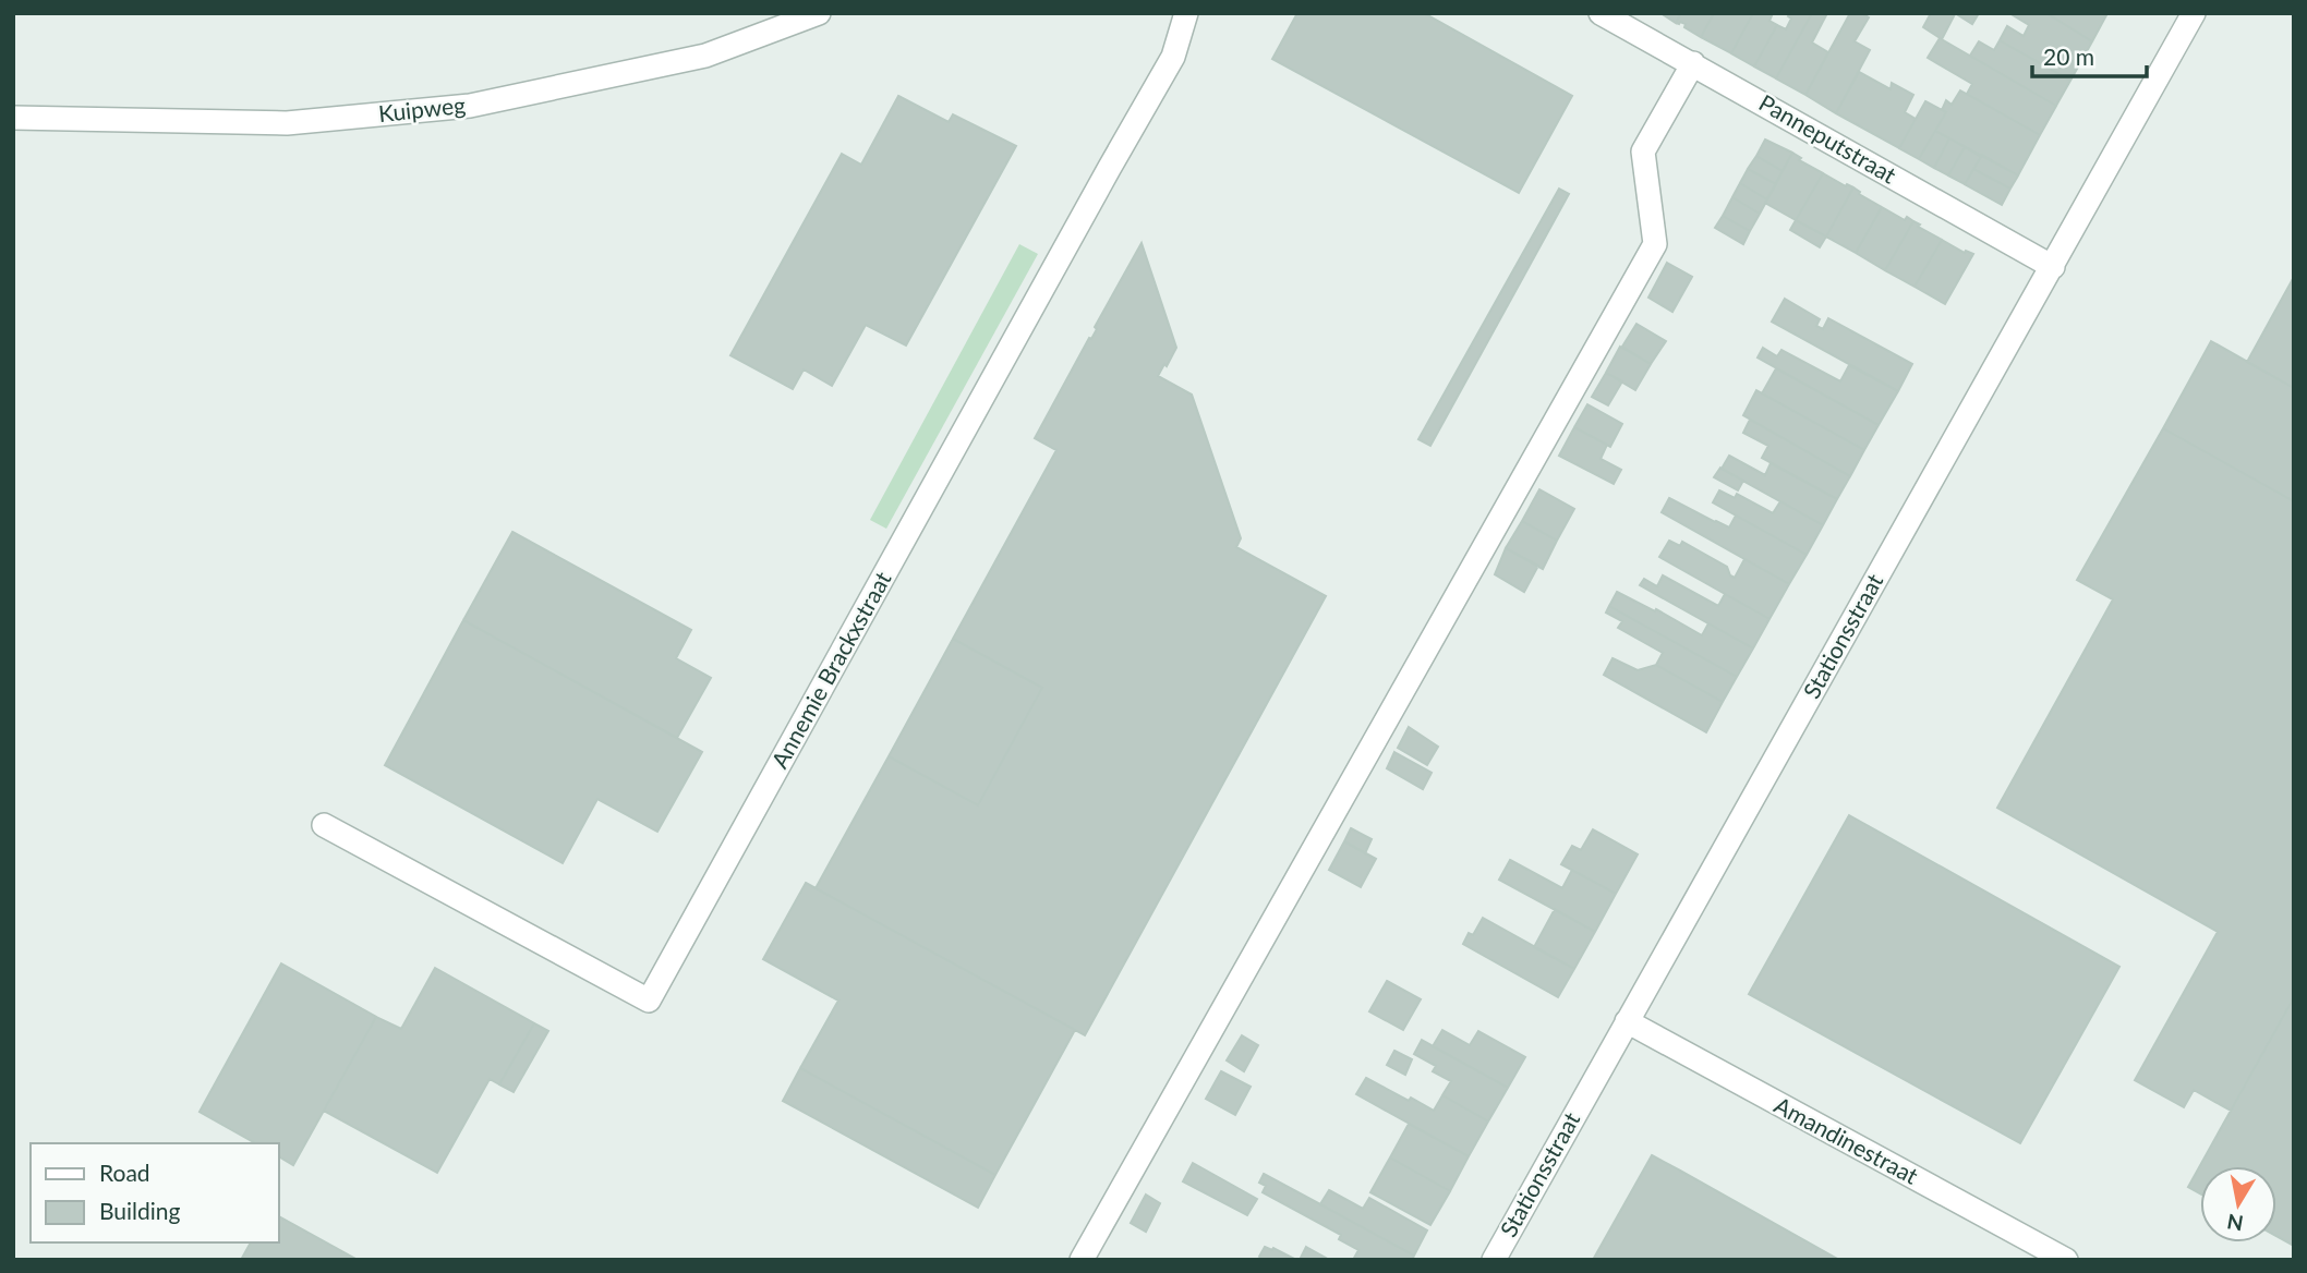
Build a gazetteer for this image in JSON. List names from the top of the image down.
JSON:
{
  "streets": {
    "street": [
      "Kuipweg",
      "Panneputstraat",
      "Stationsstraat",
      "Annemie Brackxstraat",
      "Amandinestraat"
    ]
  },
  "crossings": [
    ["Panneputstraat", "Stationsstraat"],
    ["Stationsstraat", "Amandinestraat"]
  ],
  "legend": ["Road", "Building"],
  "scale_bar": "20 m",
  "north": "bottom"
}
